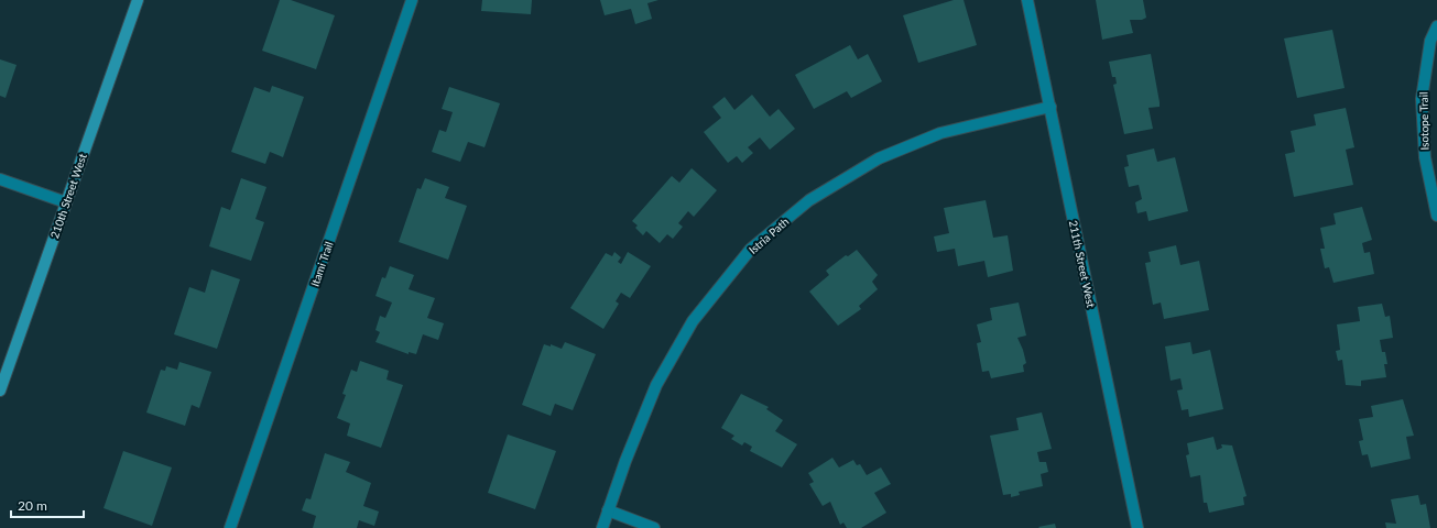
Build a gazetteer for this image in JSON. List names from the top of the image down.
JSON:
{
  "streets": {
    "street": [
      "Isotope Trail",
      "210th Street West",
      "Istria Path",
      "Itami Trail",
      "211th Street West"
    ]
  },
  "crossings": [
    ["Istria Path", "211th Street West"]
  ],
  "scale_bar": "20 m"
}
